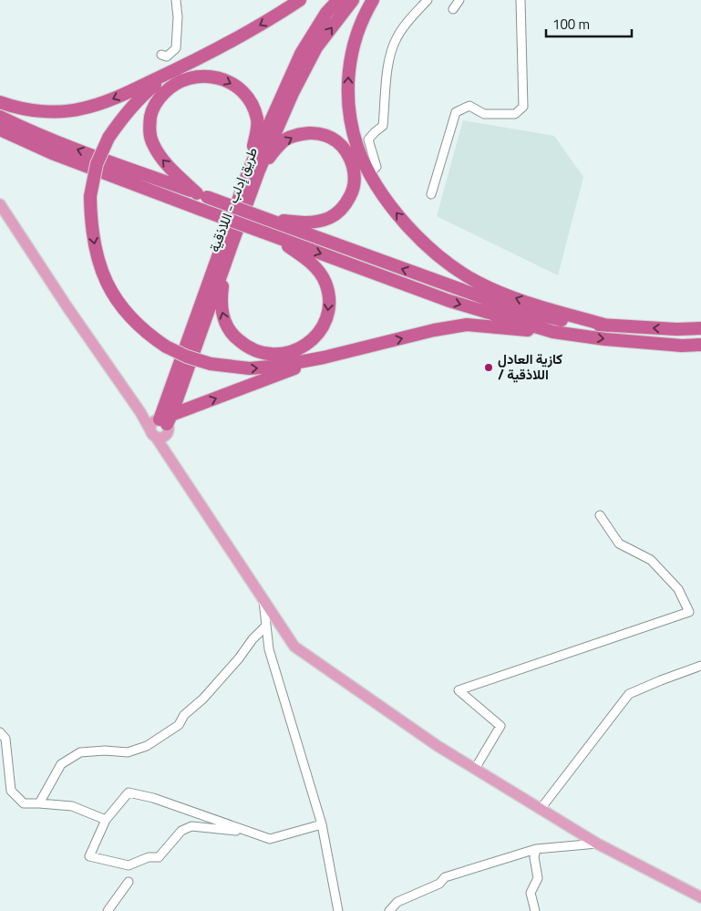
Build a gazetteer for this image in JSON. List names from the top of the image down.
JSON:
{
  "streets": {
    "highway": ["طريق إدلب - اللاذقية"]
  },
  "places": ["كازية العادل / اللاذقية"],
  "scale_bar": "100 m"
}
